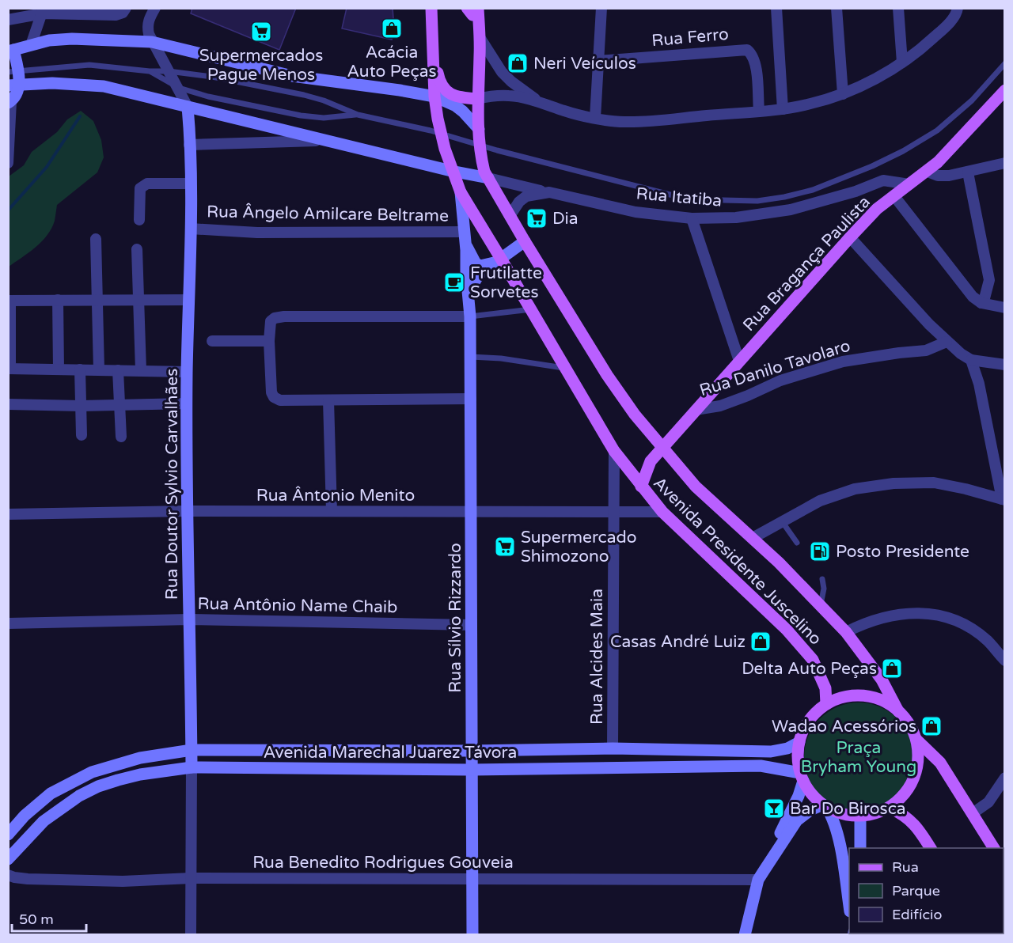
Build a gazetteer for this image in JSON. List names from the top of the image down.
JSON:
{
  "streets": {
    "main road": ["Rua Bragança Paulista", "Avenida Presidente Juscelino"],
    "street": [
      "Rua Ferro",
      "Rua Itatiba",
      "Rua Ângelo Amilcare Beltrame",
      "Rua Danilo Tavolaro",
      "Rua Doutor Sylvio Carvalhães",
      "Rua Ântonio Menito",
      "Rua Antônio Name Chaib",
      "Rua Sílvio Rizzardo",
      "Rua Alcides Maia",
      "Avenida Marechal Juarez Távora",
      "Rua Benedito Rodrigues Gouveia"
    ]
  },
  "crossings": [
    ["Rua Itatiba", "Rua Bragança Paulista"],
    ["Rua Itatiba", "Avenida Presidente Juscelino"],
    ["Rua Ângelo Amilcare Beltrame", "Rua Doutor Sylvio Carvalhães"],
    ["Rua Ângelo Amilcare Beltrame", "Rua Sílvio Rizzardo"],
    ["Rua Bragança Paulista", "Rua Danilo Tavolaro"],
    ["Rua Bragança Paulista", "Avenida Presidente Juscelino"],
    ["Rua Doutor Sylvio Carvalhães", "Rua Ântonio Menito"],
    ["Rua Doutor Sylvio Carvalhães", "Rua Antônio Name Chaib"],
    ["Rua Doutor Sylvio Carvalhães", "Avenida Marechal Juarez Távora"],
    ["Rua Doutor Sylvio Carvalhães", "Rua Benedito Rodrigues Gouveia"],
    ["Rua Ântonio Menito", "Avenida Presidente Juscelino"],
    ["Rua Ântonio Menito", "Rua Sílvio Rizzardo"],
    ["Rua Ântonio Menito", "Rua Alcides Maia"],
    ["Avenida Presidente Juscelino", "Rua Sílvio Rizzardo"],
    ["Avenida Presidente Juscelino", "Rua Alcides Maia"],
    ["Avenida Presidente Juscelino", "Avenida Marechal Juarez Távora"],
    ["Rua Antônio Name Chaib", "Rua Sílvio Rizzardo"],
    ["Rua Sílvio Rizzardo", "Avenida Marechal Juarez Távora"],
    ["Rua Sílvio Rizzardo", "Rua Benedito Rodrigues Gouveia"],
    ["Rua Alcides Maia", "Avenida Marechal Juarez Távora"]
  ],
  "parks": ["Praça Bryham Young"],
  "places": {
    "shop": [
      "Acácia Auto Peças",
      "Neri Veículos",
      "Casas André Luiz",
      "Delta Auto Peças",
      "Wadao Acessórios"
    ],
    "supermarket": ["Supermercados Pague Menos", "Dia", "Supermercado Shimozono"],
    "cafe": ["Frutilatte Sorvetes"],
    "fuel station": ["Posto Presidente"],
    "bar": ["Bar Do Birosca"]
  },
  "legend": ["Rua", "Parque", "Edifício"],
  "scale_bar": "50 m"
}
